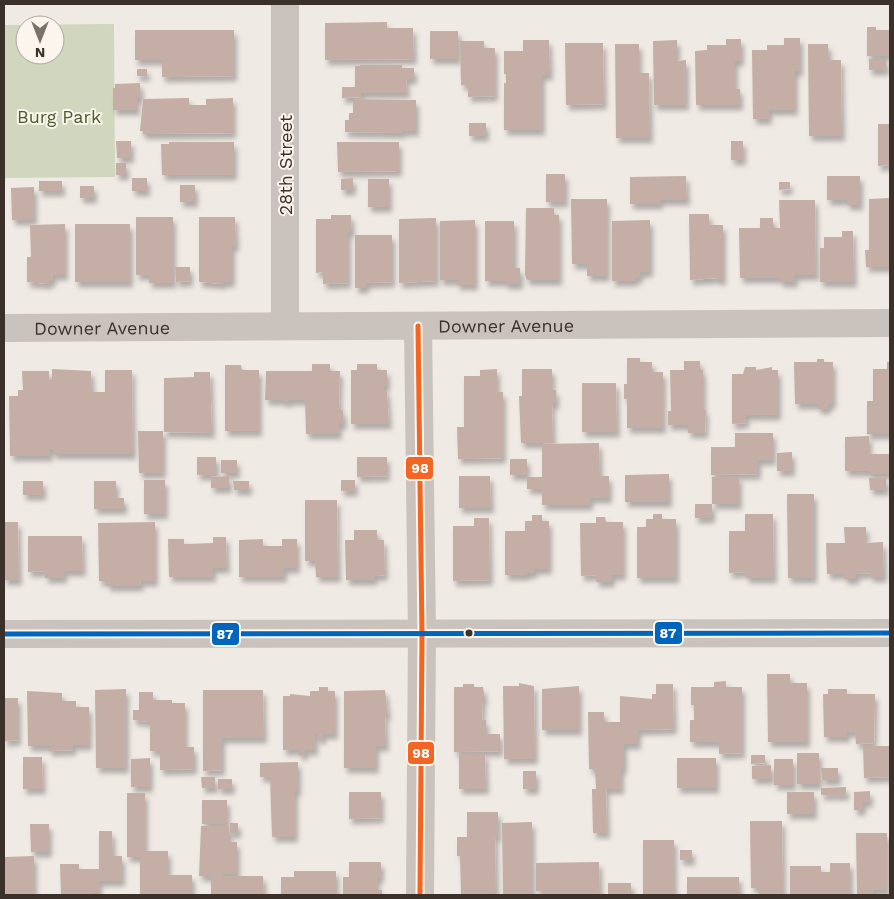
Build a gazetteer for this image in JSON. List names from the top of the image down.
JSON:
{
  "streets": {
    "street": ["28th Street", "Downer Avenue"]
  },
  "crossings": [
    ["28th Street", "Downer Avenue"]
  ],
  "parks": ["Burg Park"],
  "lines": ["transit line 98", "transit line 87"],
  "north": "bottom"
}
